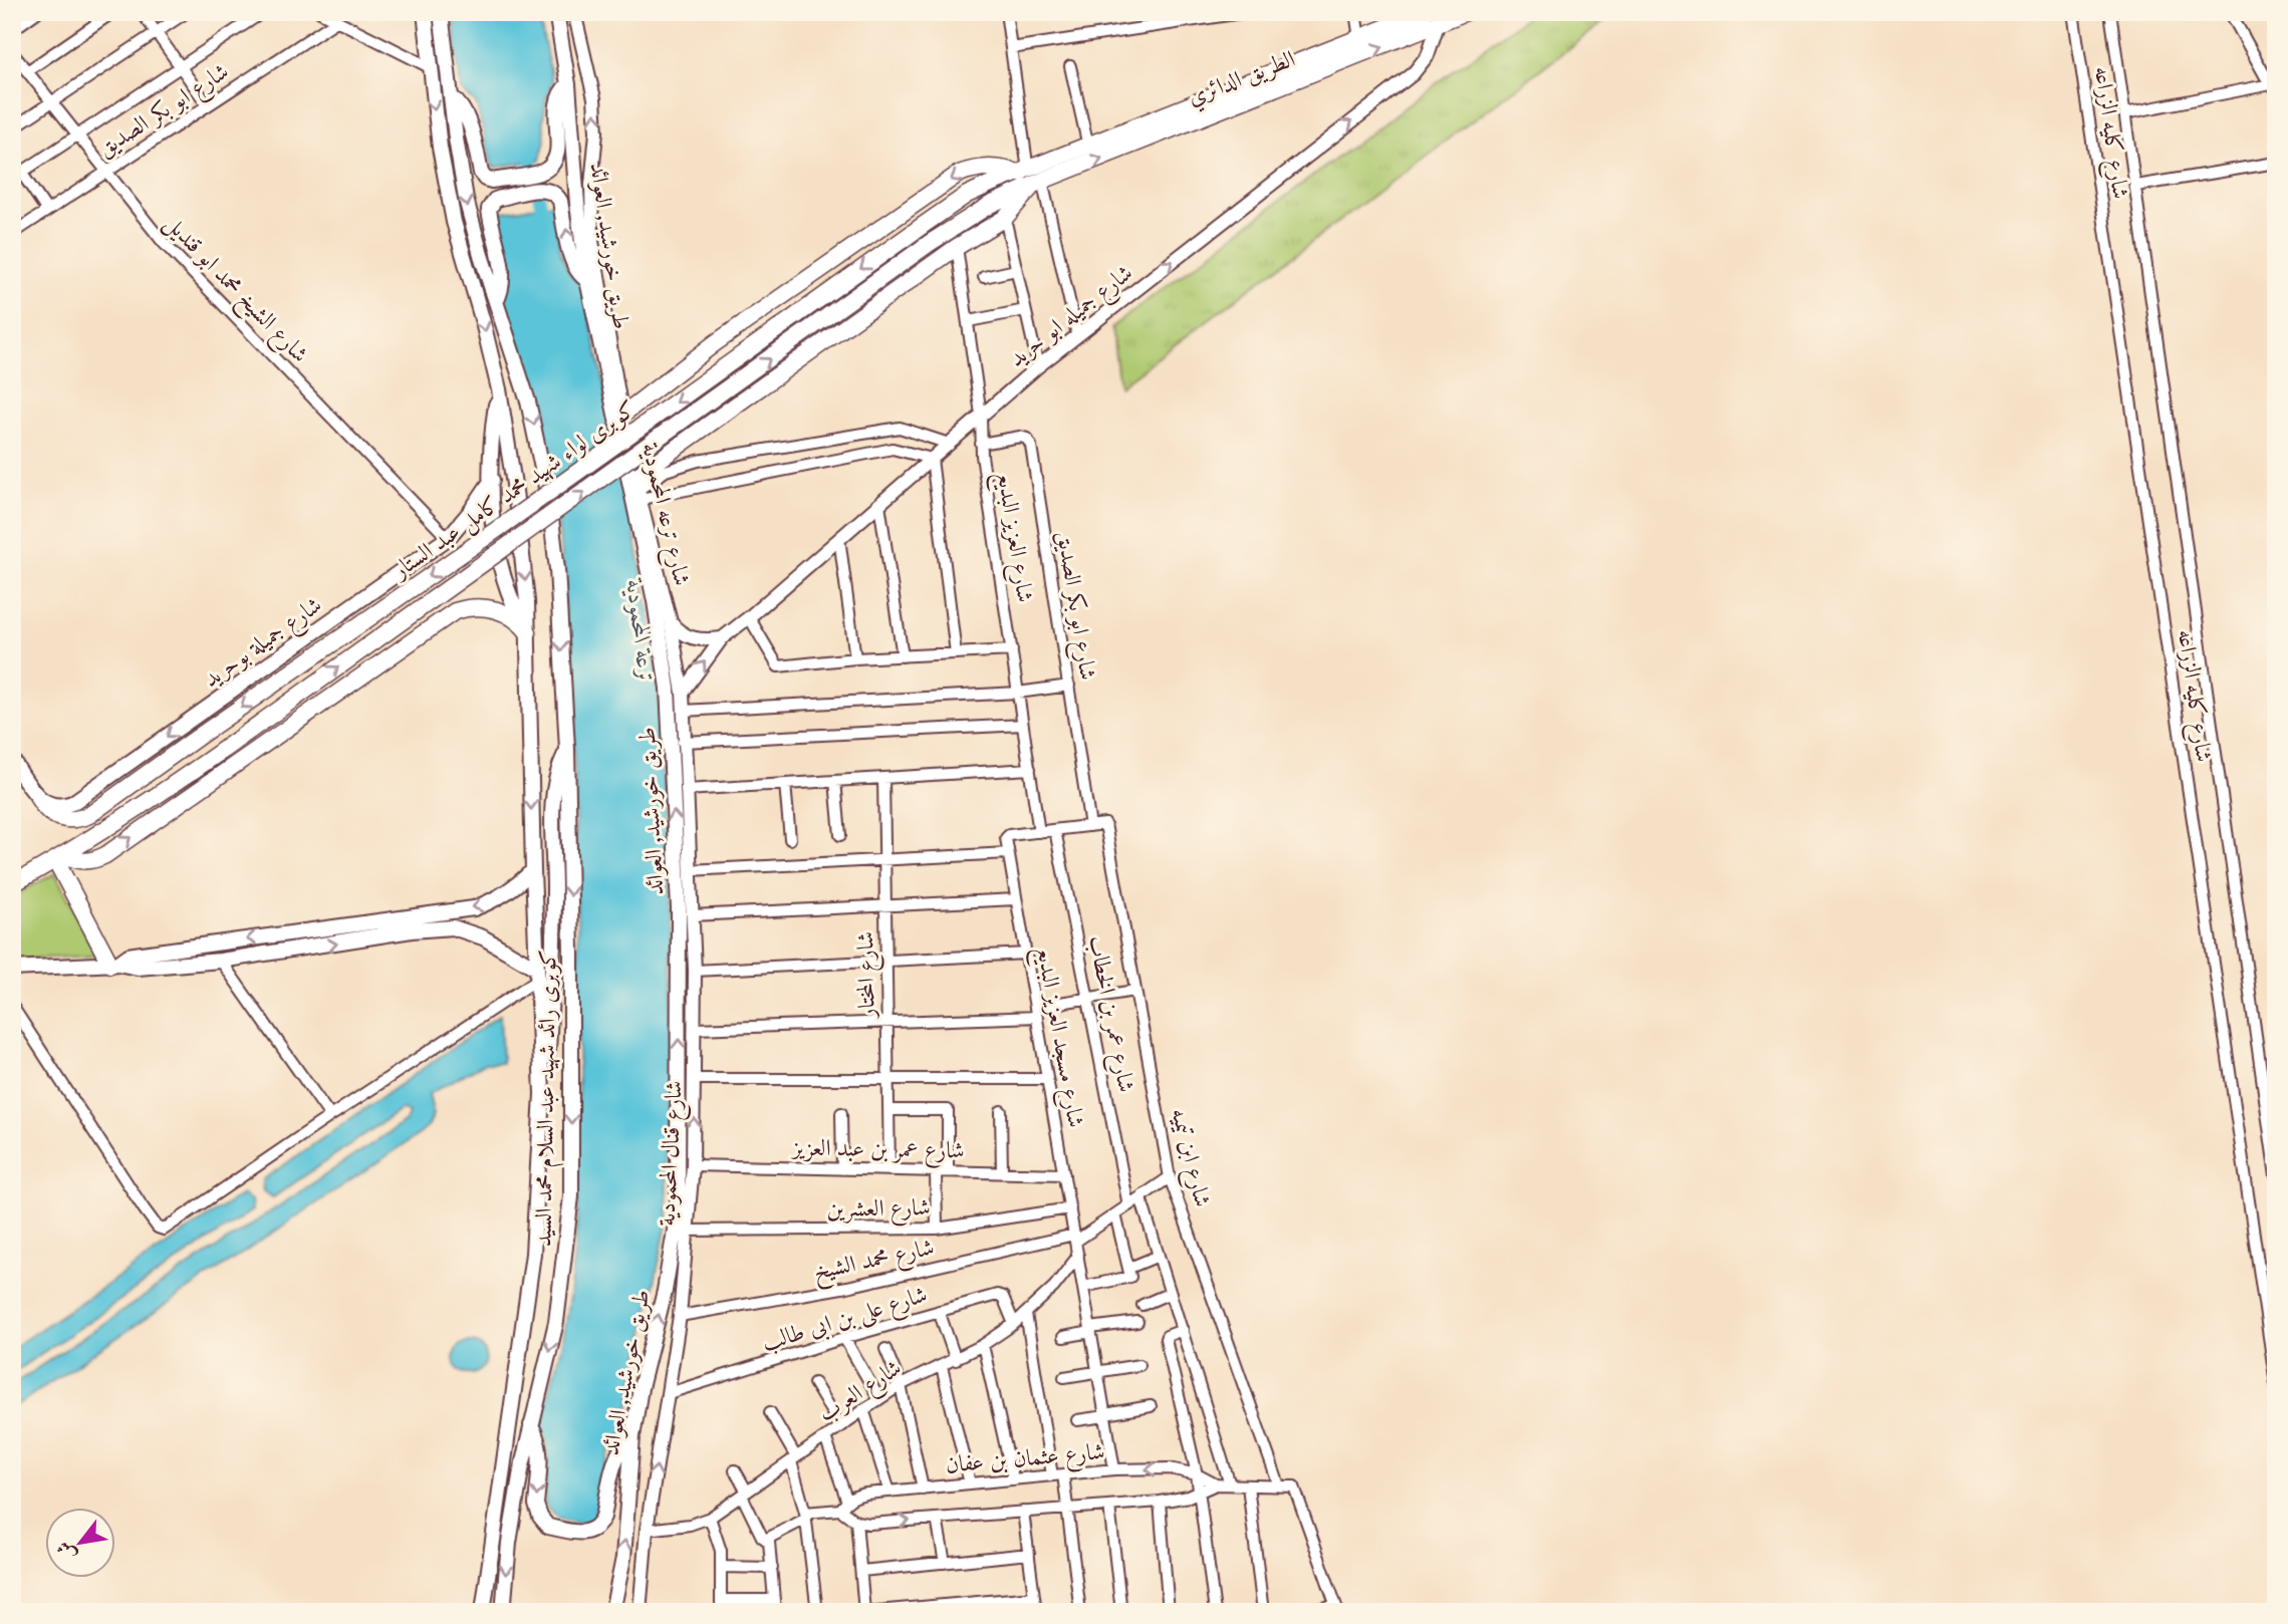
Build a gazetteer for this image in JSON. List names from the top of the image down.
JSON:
{
  "streets": {
    "main road": [
      "الطريق الدائري",
      "طريق خورشيد, العوائد",
      "كوبرى لواء شهيد محمد كامل عبد الستار",
      "شارع جميلة بوحريد",
      "كوبرى رائد شهيد عبد السلام محمد السيد"
    ],
    "street": [
      "شارع ابو بكر الصديق",
      "شارع كليه الزراعه",
      "شارع الشيخ محمد ابو قنديل",
      "شارع جميله ابو حريد",
      "شارع ترعه المحمودية",
      "شارع العزيز البديع",
      "شارع المختار",
      "شارع عمر بن الخطاب",
      "شارع مسجد العزيز البديع",
      "شارع عمر بن عبد العزيز",
      "شارع قنال المحمودية",
      "شارع ابن تيميه",
      "شارع العشرين",
      "شارع محمد الشيخ",
      "شارع على بن ابى طالب",
      "شارع العرب",
      "شارع عثمان بن عفان"
    ]
  },
  "crossings": [
    ["الطريق الدائري", "شارع جميله ابو حريد"],
    ["الطريق الدائري", "كوبرى لواء شهيد محمد كامل عبد الستار"],
    ["شارع ابو بكر الصديق", "شارع الشيخ محمد ابو قنديل"],
    ["شارع ابو بكر الصديق", "شارع العزيز البديع"],
    ["شارع ابو بكر الصديق", "شارع ابن تيميه"],
    ["شارع الشيخ محمد ابو قنديل", "شارع جميلة بوحريد"],
    ["شارع جميله ابو حريد", "شارع ترعه المحمودية"],
    ["شارع جميله ابو حريد", "شارع العزيز البديع"],
    ["شارع جميله ابو حريد", "شارع قنال المحمودية"],
    ["كوبرى لواء شهيد محمد كامل عبد الستار", "شارع جميلة بوحريد"],
    ["شارع ترعه المحمودية", "شارع قنال المحمودية"],
    ["شارع العزيز البديع", "شارع مسجد العزيز البديع"],
    ["شارع المختار", "شارع عمر بن عبد العزيز"],
    ["شارع مسجد العزيز البديع", "شارع عمر بن عبد العزيز"],
    ["شارع مسجد العزيز البديع", "شارع العشرين"],
    ["شارع مسجد العزيز البديع", "شارع محمد الشيخ"],
    ["شارع مسجد العزيز البديع", "شارع العرب"],
    ["شارع مسجد العزيز البديع", "شارع عثمان بن عفان"],
    ["شارع عمر بن عبد العزيز", "شارع قنال المحمودية"],
    ["شارع قنال المحمودية", "شارع العشرين"],
    ["شارع قنال المحمودية", "شارع محمد الشيخ"],
    ["شارع قنال المحمودية", "شارع على بن ابى طالب"],
    ["شارع قنال المحمودية", "شارع العرب"],
    ["شارع ابن تيميه", "شارع عثمان بن عفان"],
    ["شارع على بن ابى طالب", "شارع العرب"]
  ],
  "one_way": ["شارع جميله ابو حريد", "شارع ترعه المحمودية"],
  "water": ["ترعة المحمودية"],
  "north": "bottom left"
}
